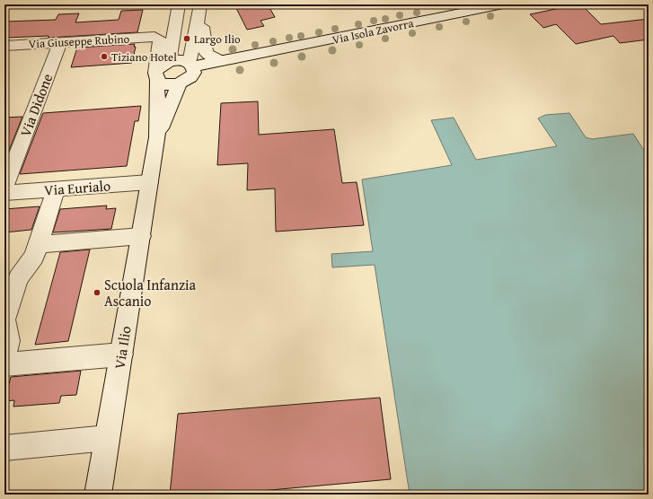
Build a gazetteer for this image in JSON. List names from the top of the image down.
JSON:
{
  "streets": {
    "street": [
      "Via Isola Zavorra",
      "Via Giuseppe Rubino",
      "Via Didone",
      "Via Eurialo",
      "Via Ilio"
    ]
  },
  "crossings": [
    ["Via Isola Zavorra", "Via Ilio"],
    ["Via Giuseppe Rubino", "Via Didone"],
    ["Via Giuseppe Rubino", "Via Ilio"],
    ["Via Eurialo", "Via Ilio"]
  ],
  "places": ["Largo Ilio", "Tiziano Hotel", "Scuola Infanzia Ascanio"]
}
